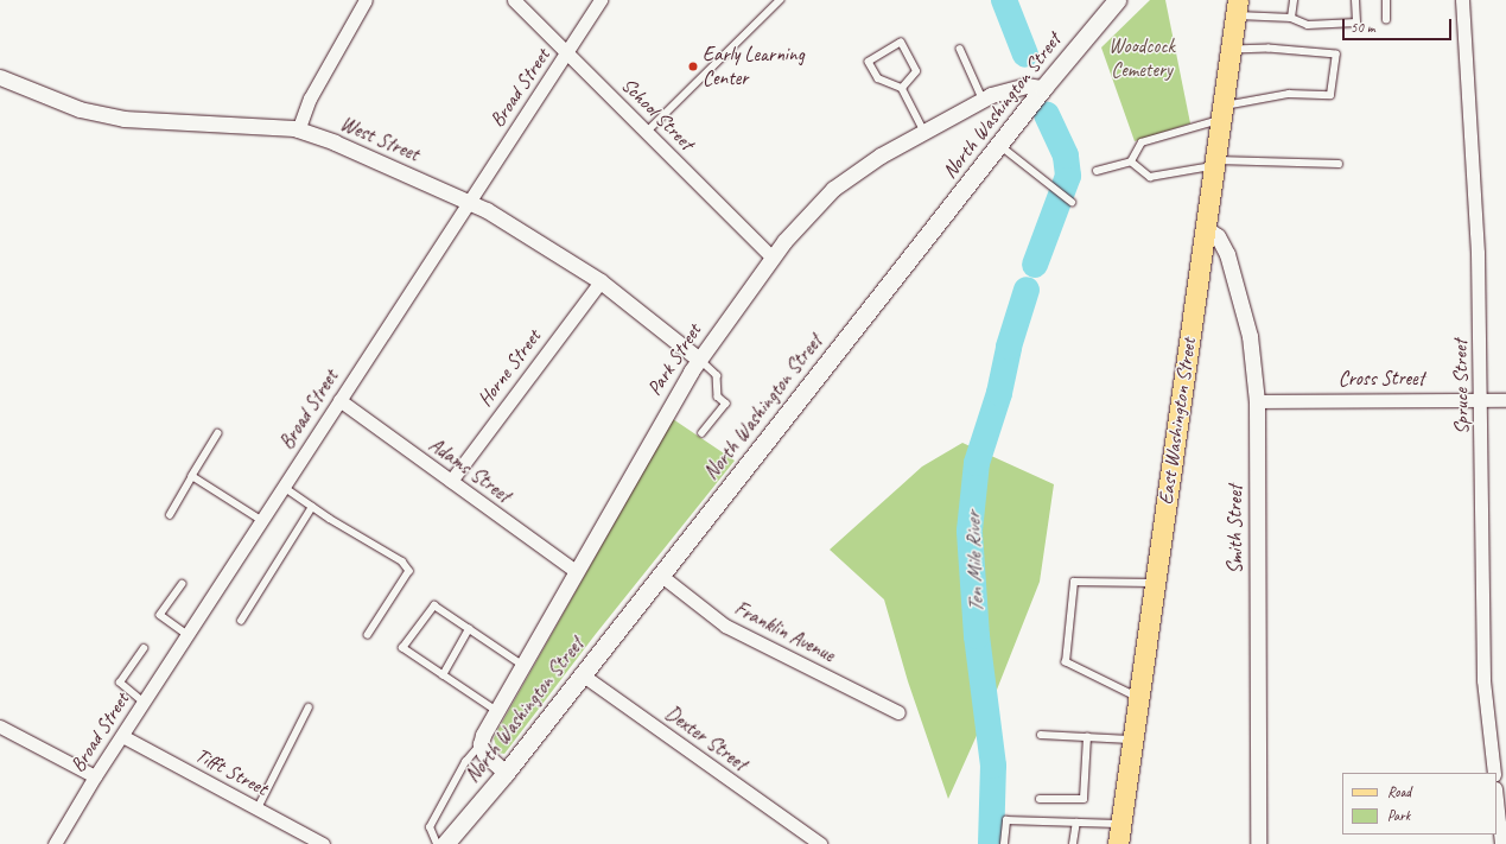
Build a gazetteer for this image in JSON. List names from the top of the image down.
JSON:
{
  "streets": {
    "main road": ["North Washington Street", "East Washington Street"],
    "street": [
      "Broad Street",
      "School Street",
      "West Street",
      "Park Street",
      "Horne Street",
      "Cross Street",
      "Spruce Street",
      "Adams Street",
      "Smith Street",
      "Franklin Avenue",
      "Dexter Street",
      "Tifft Street"
    ]
  },
  "crossings": [
    ["Broad Street", "School Street"],
    ["Broad Street", "West Street"],
    ["Broad Street", "Adams Street"],
    ["Broad Street", "Tifft Street"],
    ["North Washington Street", "Park Street"],
    ["North Washington Street", "Franklin Avenue"],
    ["North Washington Street", "Dexter Street"],
    ["School Street", "Park Street"],
    ["West Street", "Park Street"],
    ["West Street", "Horne Street"],
    ["Park Street", "Adams Street"],
    ["Horne Street", "Adams Street"],
    ["Cross Street", "Spruce Street"],
    ["Cross Street", "Smith Street"],
    ["East Washington Street", "Smith Street"]
  ],
  "water": ["Ten Mile River"],
  "parks": ["Woodcock Cemetery"],
  "places": ["Early Learning Center"],
  "legend": ["Road", "Park"],
  "scale_bar": "50 m"
}
